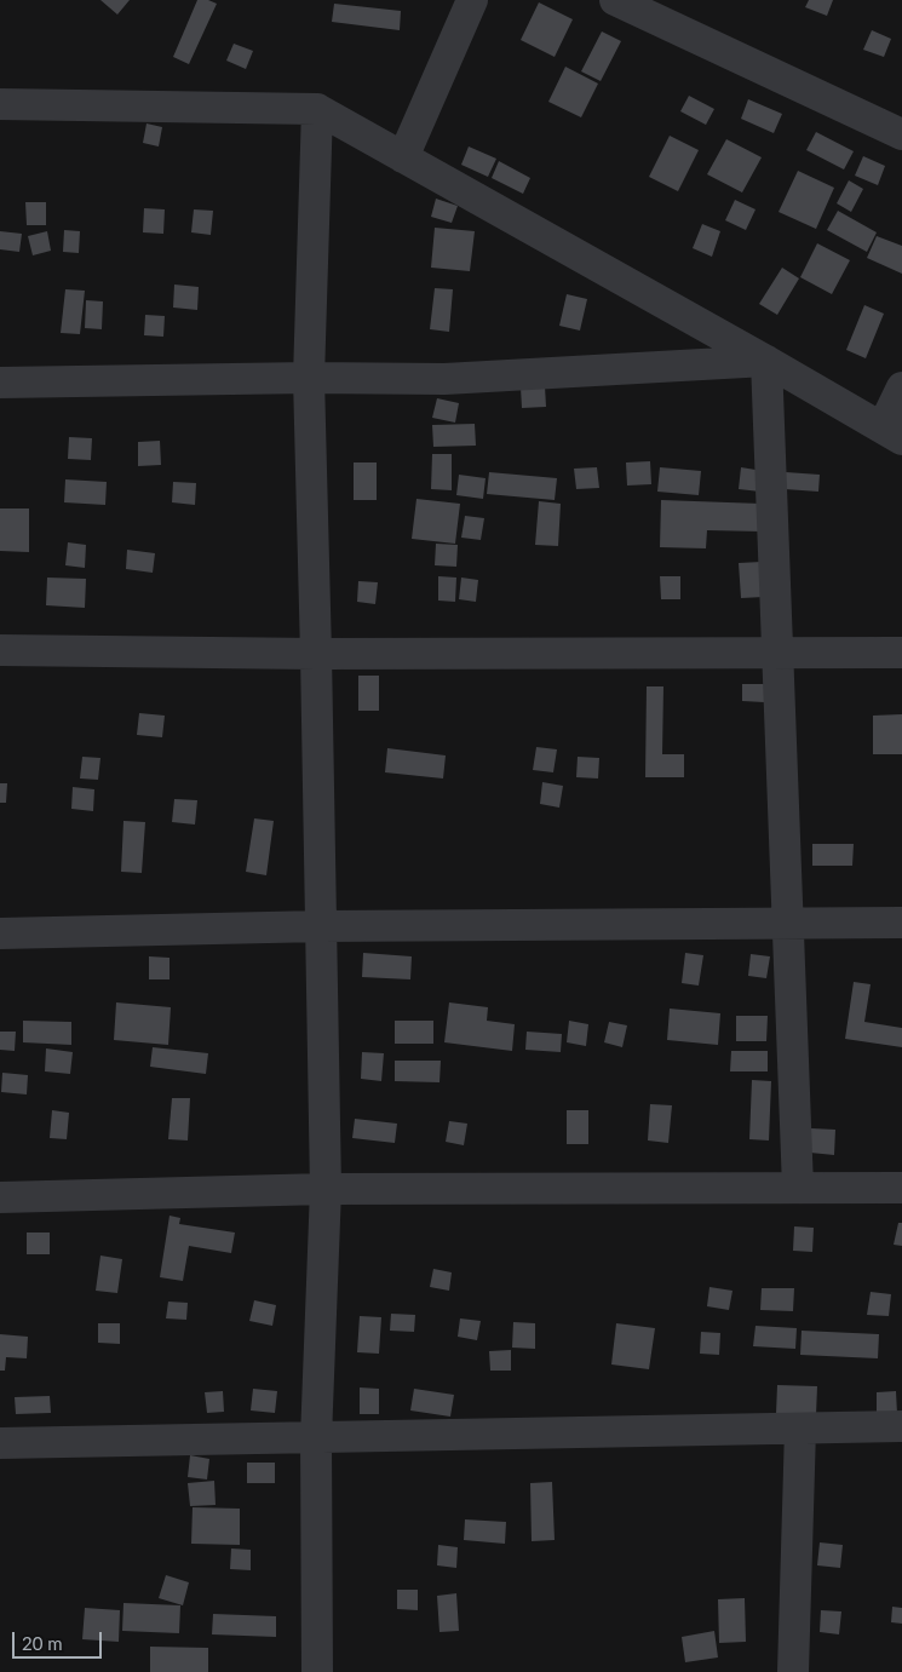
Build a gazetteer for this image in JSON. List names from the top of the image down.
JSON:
{
  "scale_bar": "20 m"
}
